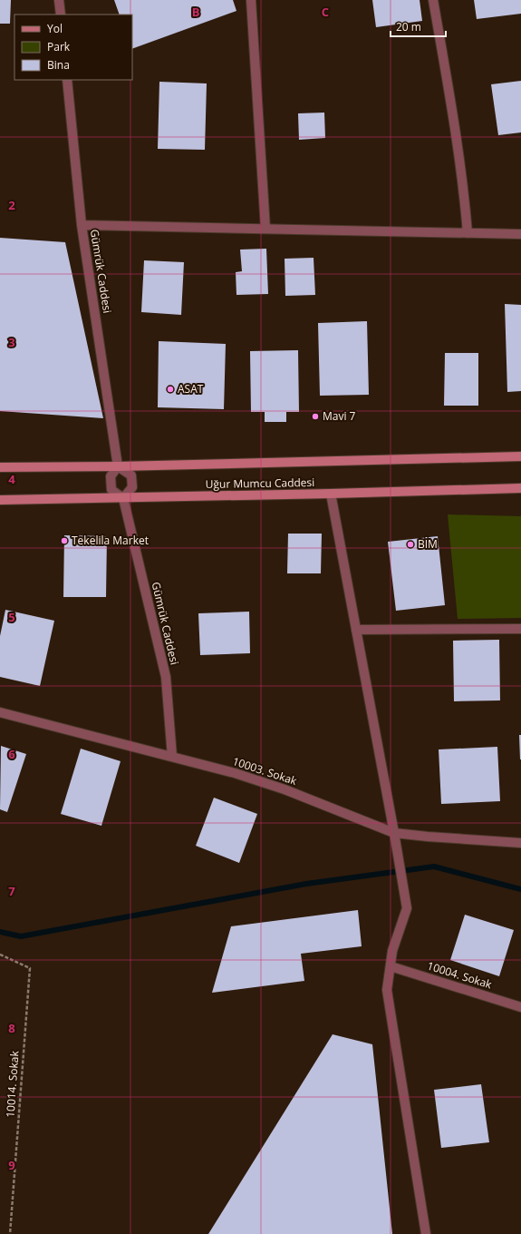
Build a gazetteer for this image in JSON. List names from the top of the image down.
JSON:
{
  "streets": {
    "main road": ["Uğur Mumcu Caddesi"],
    "street": ["Gümrük Caddesi", "10003. Sokak", "10004. Sokak"],
    "path": ["10014. Sokak"]
  },
  "crossings": [
    ["Gümrük Caddesi", "Uğur Mumcu Caddesi"],
    ["Gümrük Caddesi", "10003. Sokak"]
  ],
  "places": [
    "ASAT",
    "Mavi 7",
    "Tekelila Market",
    "BİM"
  ],
  "legend": ["Yol", "Park", "Bina"],
  "scale_bar": "20 m",
  "grid": {
    "columns": ["B", "C"],
    "rows": [
      "2",
      "3",
      "4",
      "5",
      "6",
      "7",
      "8",
      "9"
    ]
  }
}
